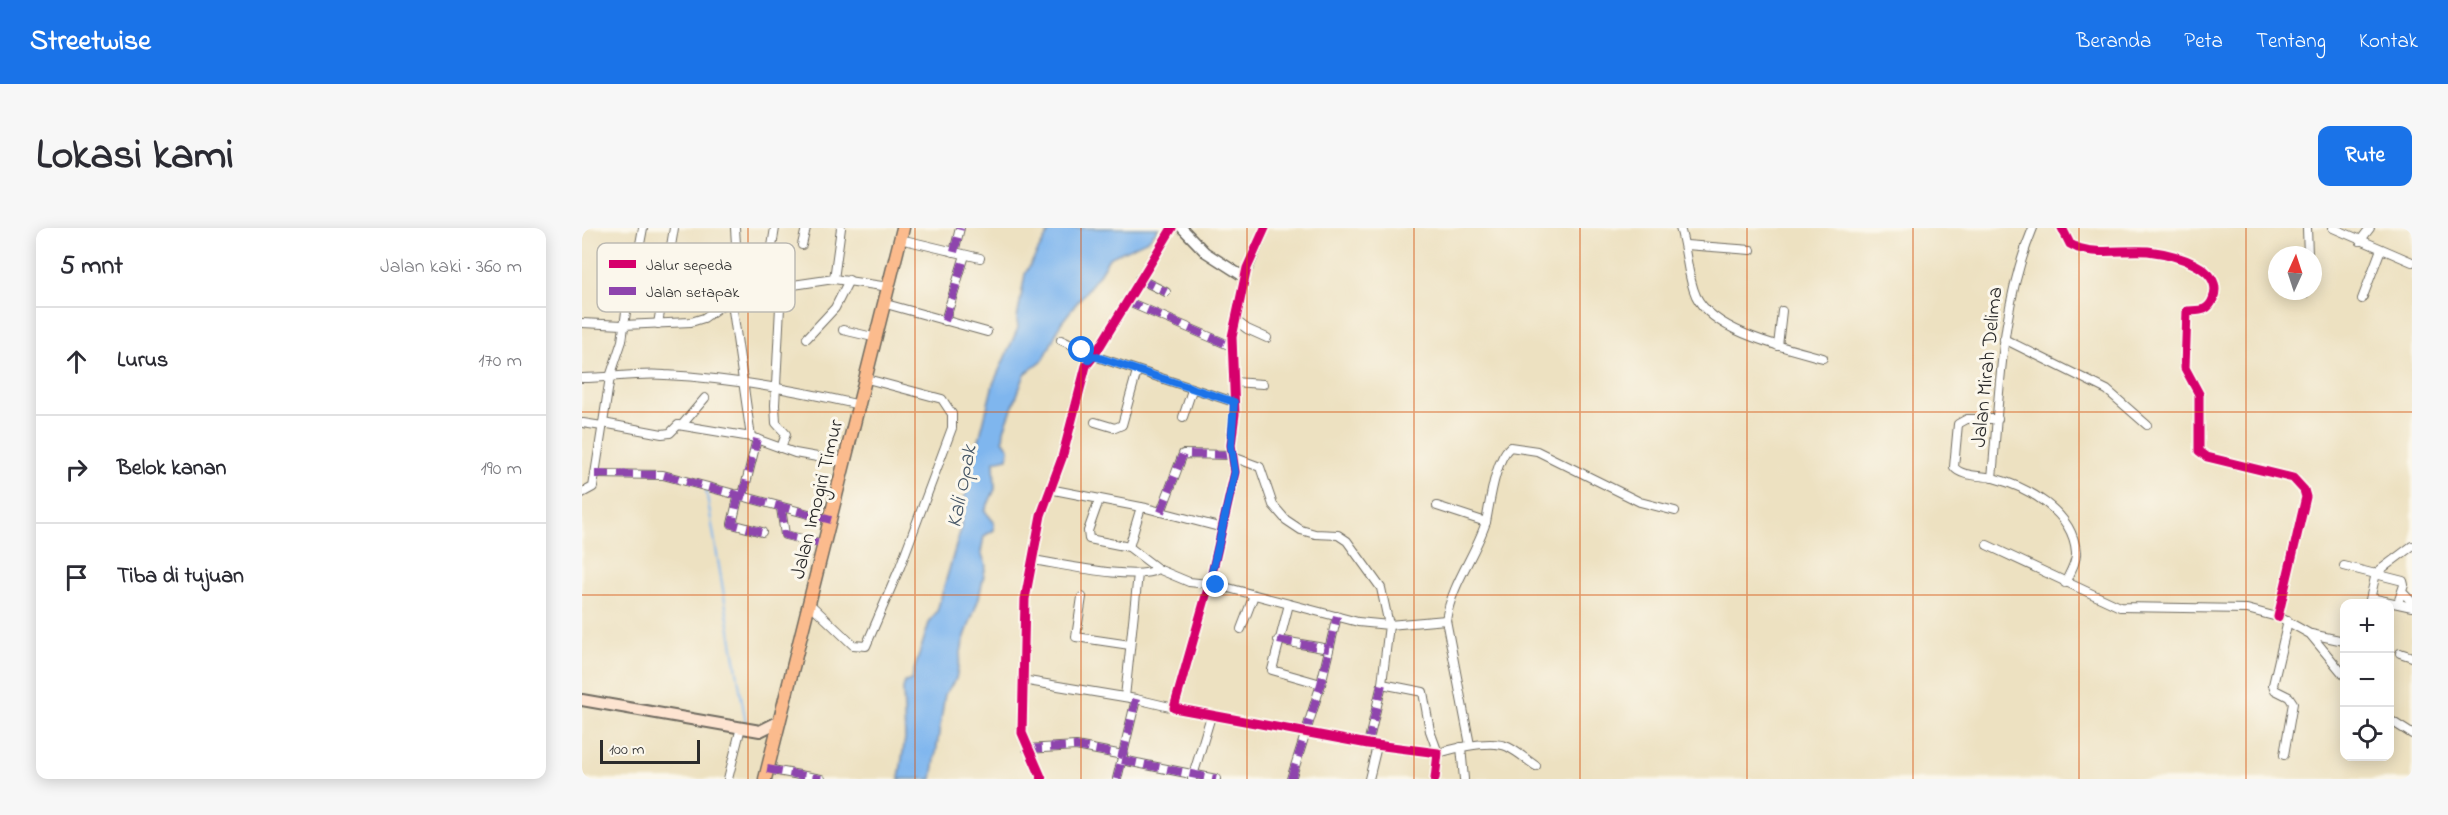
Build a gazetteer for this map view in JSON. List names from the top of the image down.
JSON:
{
  "streets": {
    "main road": ["Jalan Imogiri Timur"],
    "street": ["Jalan Mirah Delima"]
  },
  "water": ["Kali Opak"],
  "legend": ["Jalur sepeda", "Jalan setapak"],
  "scale_bar": "100 m",
  "north": "top",
  "page": {
    "header": "Streetwise",
    "nav": [
      "Beranda",
      "Peta",
      "Tentang",
      "Kontak"
    ],
    "title": "Lokasi kami",
    "buttons": "Rute",
    "heading": ["5 mnt", "Jalan kaki · 360 m"],
    "list": [
      ["Lurus", "170 m"],
      ["Belok kanan", "190 m"],
      "Tiba di tujuan"
    ],
    "map_buttons": ["+", "−"],
    "scale": "100 m"
  }
}
